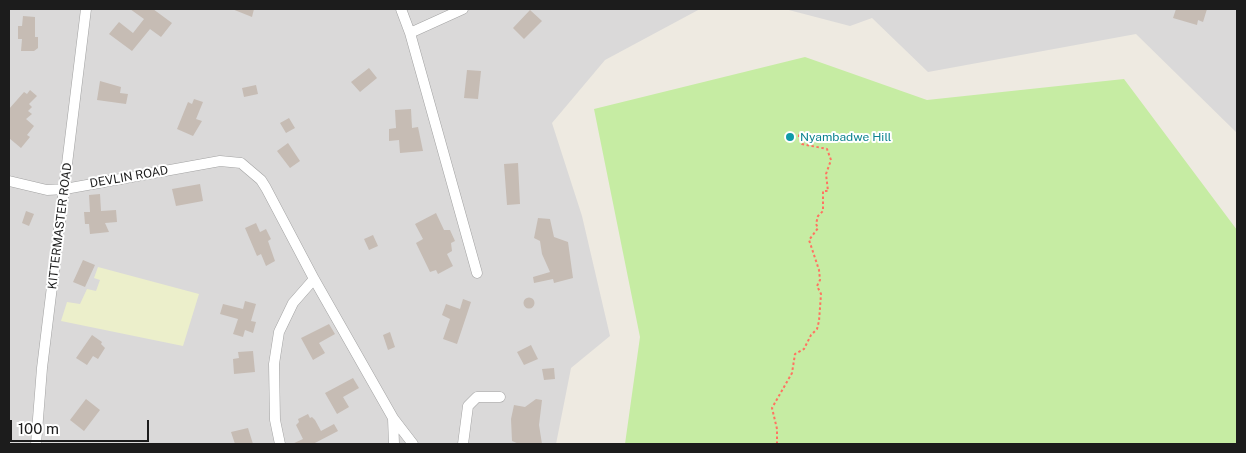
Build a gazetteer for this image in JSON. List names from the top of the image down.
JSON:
{
  "streets": {
    "street": ["DEVLIN ROAD", "KITTERMASTER ROAD"]
  },
  "crossings": [
    ["DEVLIN ROAD", "KITTERMASTER ROAD"]
  ],
  "places": ["Nyambadwe Hill"],
  "scale_bar": "100 m"
}
